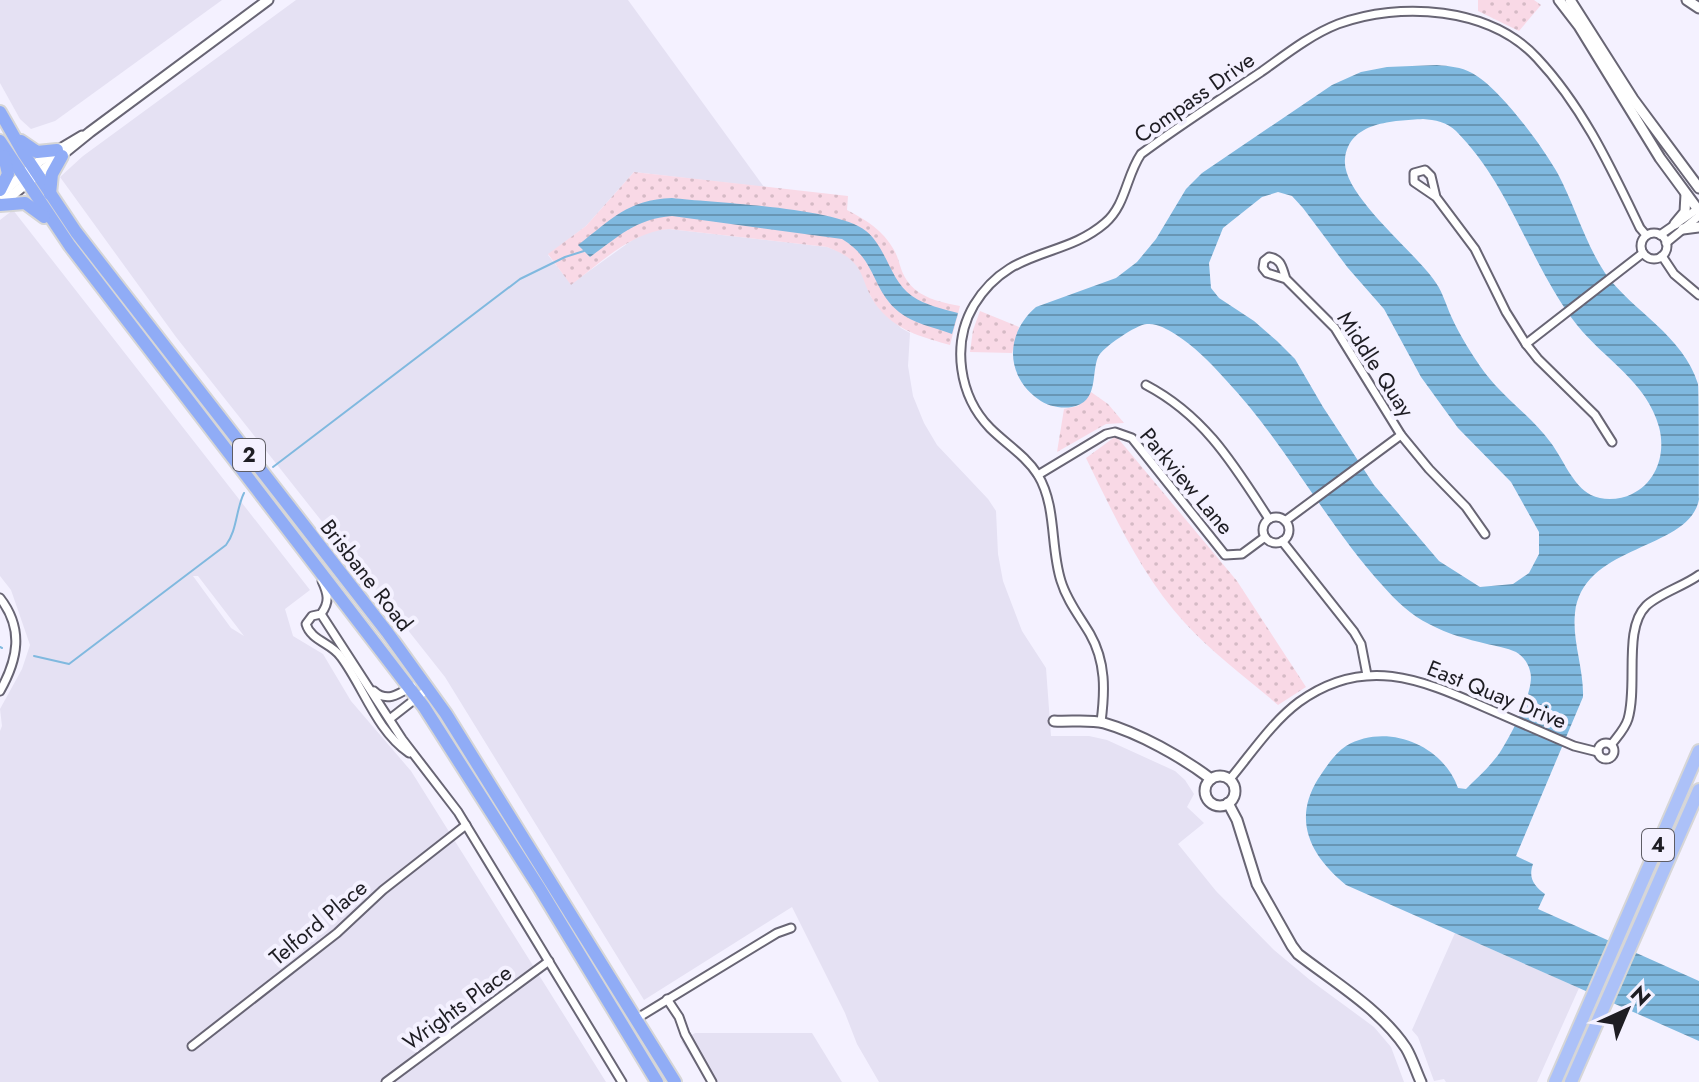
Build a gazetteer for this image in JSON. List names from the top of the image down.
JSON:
{
  "streets": {
    "highway": ["2", "Brisbane Road"],
    "main road": ["4"],
    "street": [
      "Compass Drive",
      "Middle Quay",
      "Parkview Lane",
      "East Quay Drive",
      "Telford Place",
      "Wrights Place"
    ]
  },
  "crossings": [
    ["Compass Drive", "Parkview Lane"],
    ["Middle Quay", "Parkview Lane"]
  ],
  "north": "top right"
}
